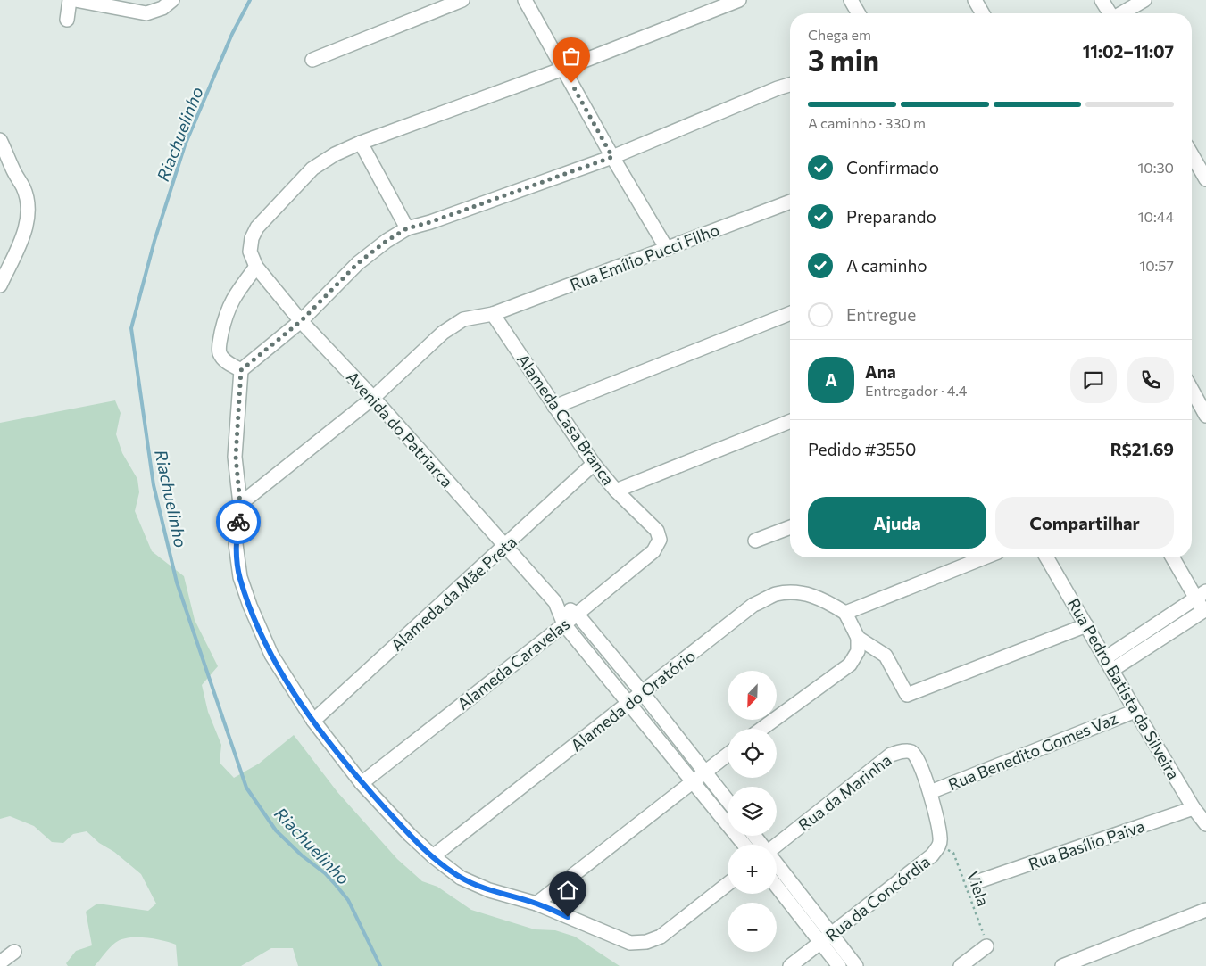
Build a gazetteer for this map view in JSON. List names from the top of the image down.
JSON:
{
  "streets": {
    "street": [
      "Rua Emílio Pucci Filho",
      "Alameda Casa Branca",
      "Avenida do Patriarca",
      "Alameda da Mãe Preta",
      "Alameda Caravelas",
      "Rua Pedro Batista da Silveira",
      "Alameda do Oratório",
      "Rua Benedito Gomes Vaz",
      "Rua da Marinha",
      "Rua Basílio Paiva",
      "Rua da Concórdia"
    ],
    "path": ["Viela"]
  },
  "crossings": [
    ["Rua Emílio Pucci Filho", "Alameda Casa Branca"],
    ["Rua Emílio Pucci Filho", "Avenida do Patriarca"],
    ["Alameda Casa Branca", "Alameda da Mãe Preta"],
    ["Alameda Casa Branca", "Alameda Caravelas"],
    ["Avenida do Patriarca", "Alameda da Mãe Preta"],
    ["Avenida do Patriarca", "Alameda Caravelas"],
    ["Avenida do Patriarca", "Alameda do Oratório"],
    ["Rua Pedro Batista da Silveira", "Rua Benedito Gomes Vaz"],
    ["Rua Pedro Batista da Silveira", "Rua Basílio Paiva"],
    ["Rua Benedito Gomes Vaz", "Rua da Marinha"],
    ["Rua Benedito Gomes Vaz", "Rua da Concórdia"],
    ["Rua da Marinha", "Rua da Concórdia"],
    ["Viela", "Rua da Concórdia"]
  ],
  "water": ["Riachuelinho"],
  "north": "bottom left",
  "page": {
    "heading": ["3 min", "Chega em", "11:02–11:07"],
    "panel": [
      "Ana",
      "Entregador · 4.4",
      "Pedido #3550",
      "R$21.69"
    ],
    "bar": "A caminho · 330 m",
    "list": [
      ["Confirmado", "10:30"],
      ["Preparando", "10:44"],
      ["A caminho", "10:57"],
      "Entregue"
    ],
    "round": "A",
    "buttons": ["Ajuda", "Compartilhar"],
    "map_buttons": ["+", "−"]
  }
}
